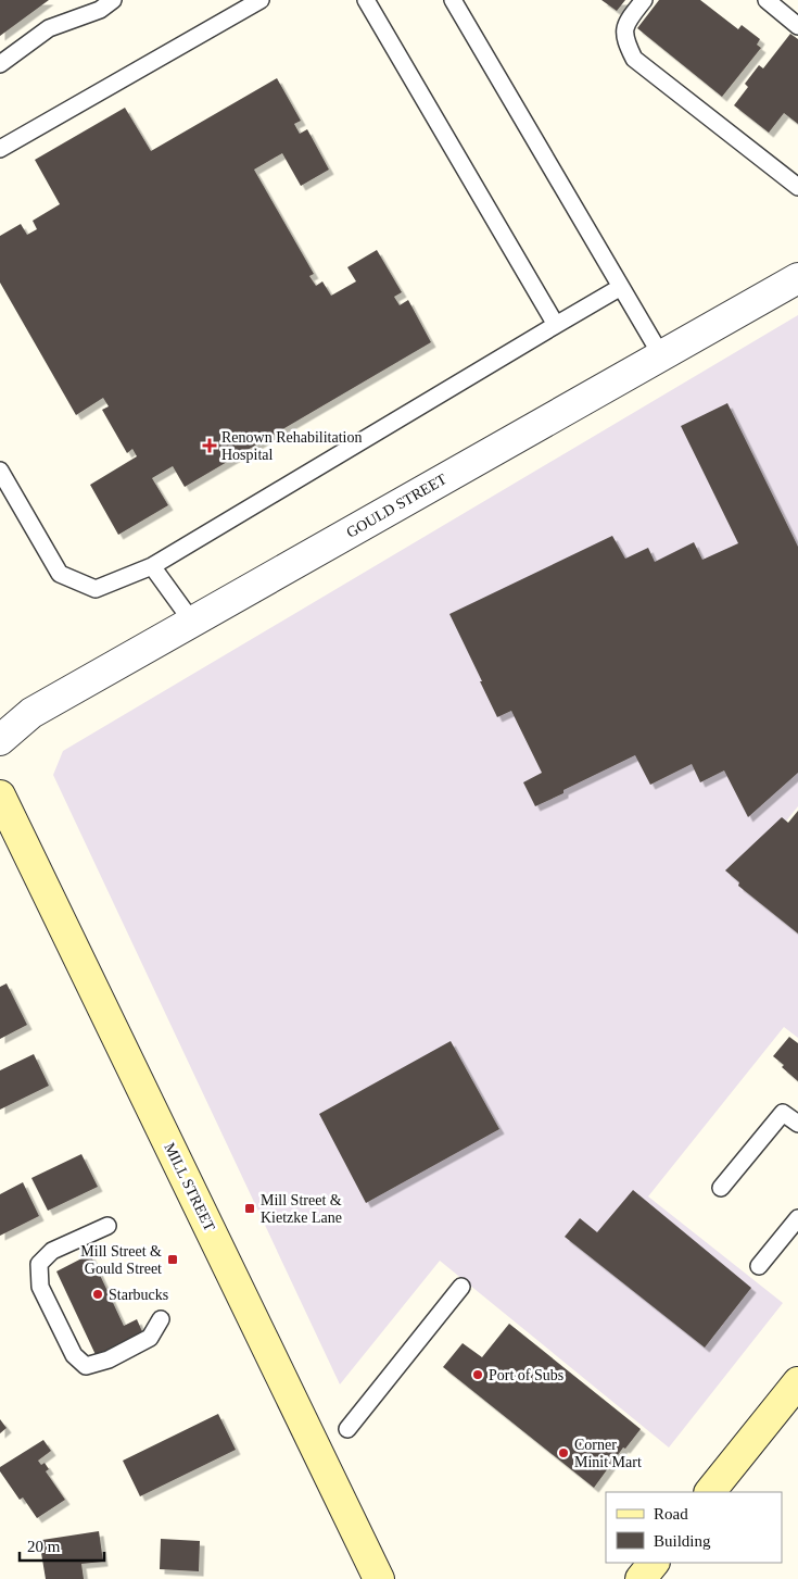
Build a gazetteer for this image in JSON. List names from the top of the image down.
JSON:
{
  "streets": {
    "main road": ["MILL STREET"],
    "street": ["GOULD STREET"]
  },
  "places": {
    "health": ["Renown Rehabilitation Hospital"],
    "transit": ["Mill Street & Kietzke Lane", "Mill Street & Gould Street"],
    "other": ["Starbucks", "Port of Subs", "Corner Minit Mart"]
  },
  "legend": ["Road", "Building"],
  "scale_bar": "20 m"
}
